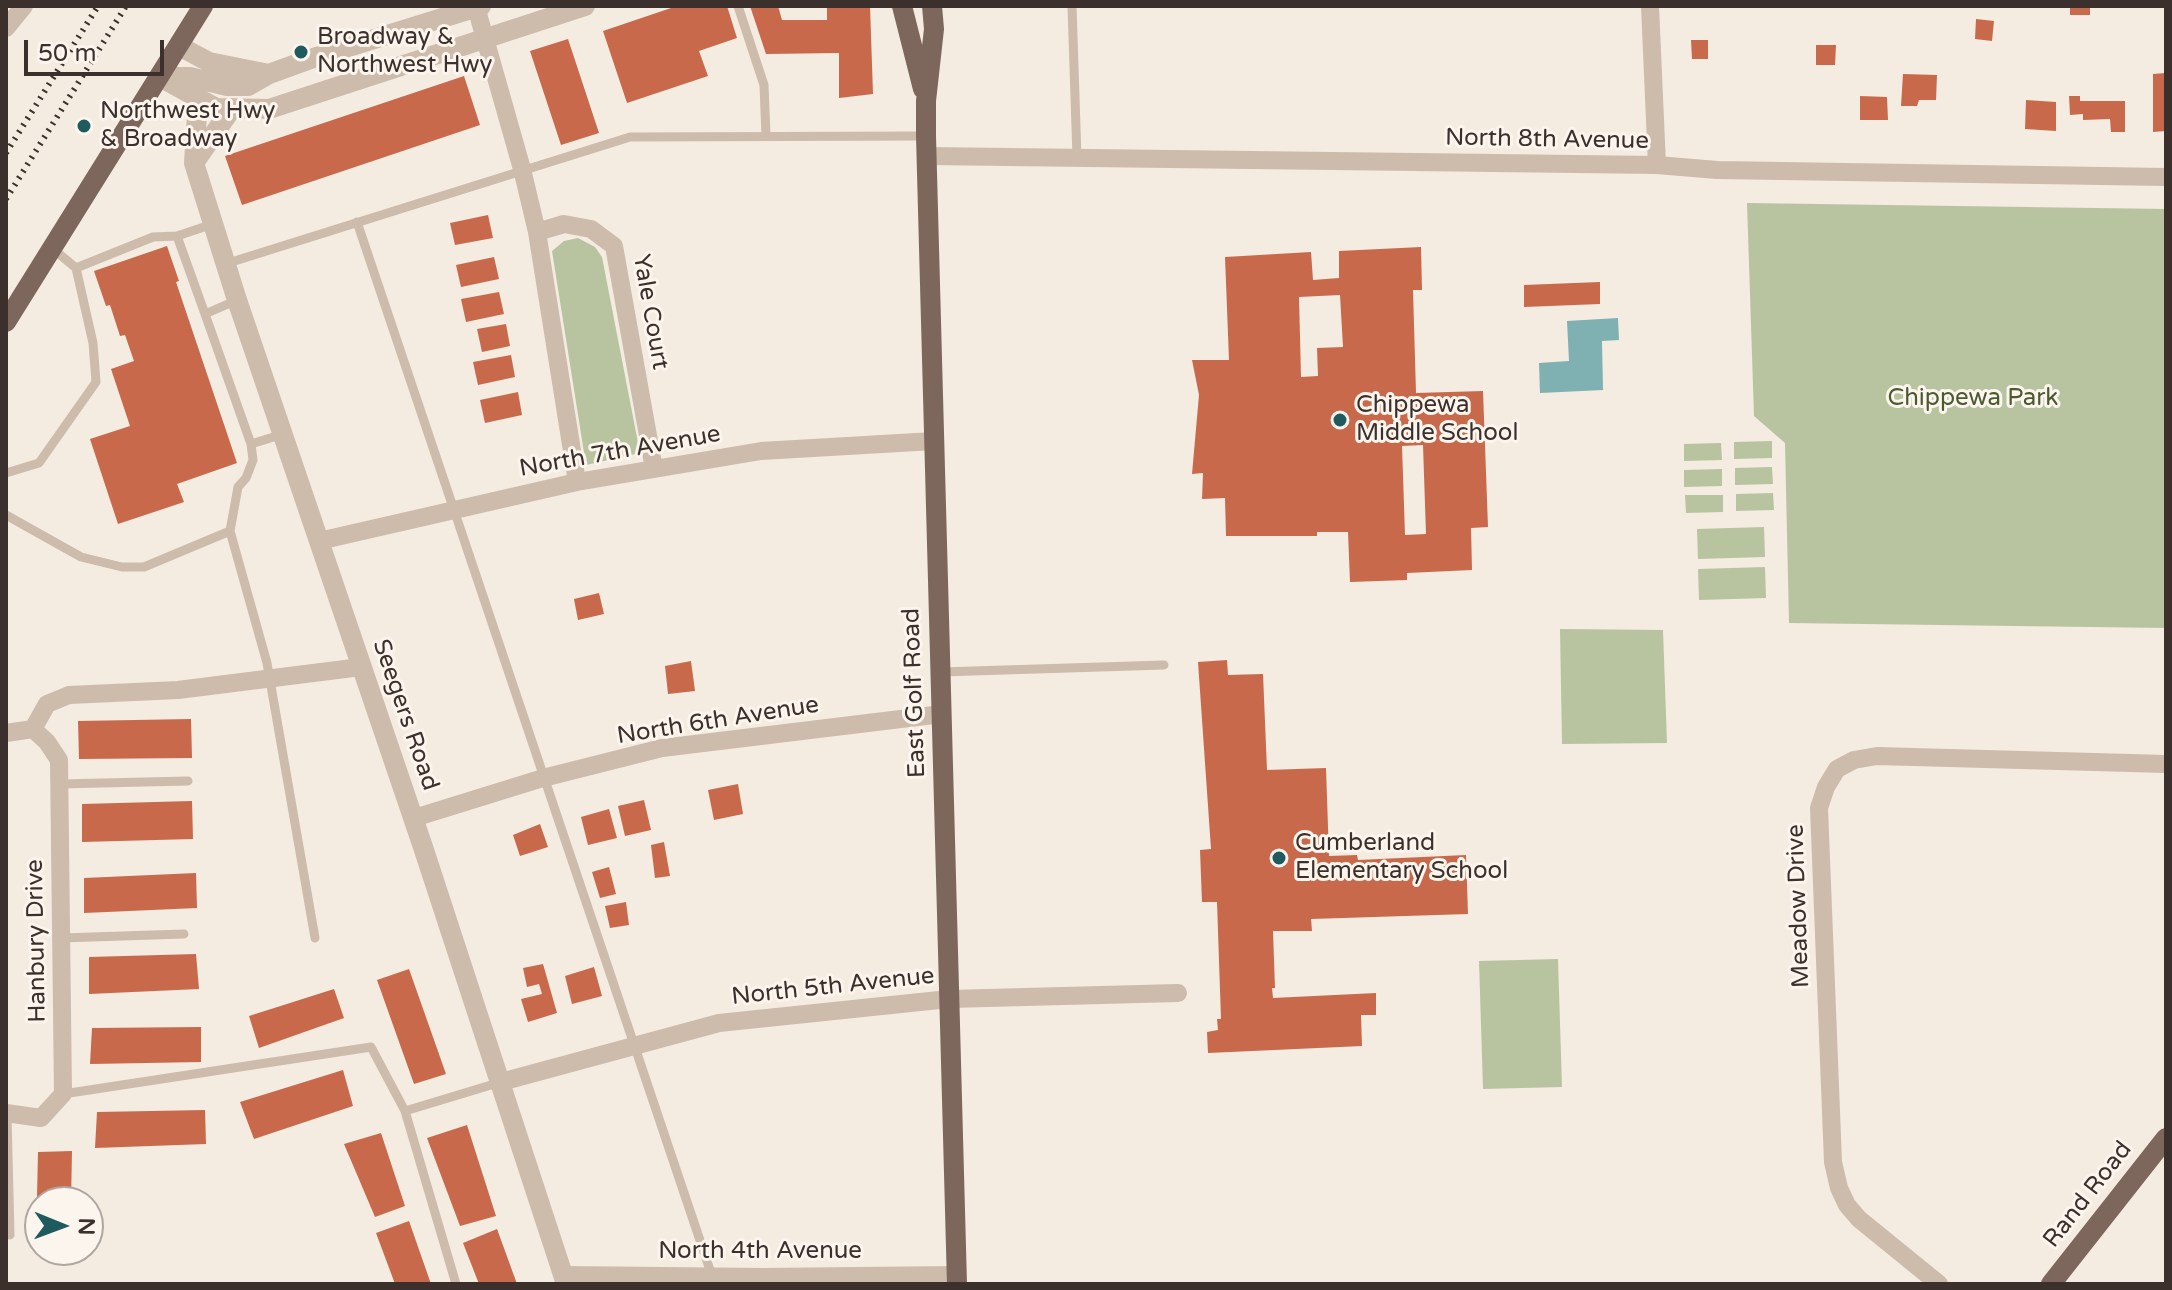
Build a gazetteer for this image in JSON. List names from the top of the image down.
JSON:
{
  "streets": {
    "main road": ["East Golf Road", "Rand Road"],
    "street": [
      "North 8th Avenue",
      "Yale Court",
      "North 7th Avenue",
      "Seegers Road",
      "North 6th Avenue",
      "Meadow Drive",
      "Hanbury Drive",
      "North 5th Avenue",
      "North 4th Avenue"
    ]
  },
  "crossings": [
    ["North 8th Avenue", "East Golf Road"],
    ["Yale Court", "North 7th Avenue"],
    ["North 7th Avenue", "East Golf Road"],
    ["North 7th Avenue", "Seegers Road"],
    ["East Golf Road", "North 6th Avenue"],
    ["East Golf Road", "North 5th Avenue"],
    ["East Golf Road", "North 4th Avenue"],
    ["Seegers Road", "North 6th Avenue"],
    ["Seegers Road", "North 5th Avenue"],
    ["Seegers Road", "North 4th Avenue"]
  ],
  "parks": ["Chippewa Park"],
  "places": [
    "Broadway & Northwest Hwy",
    "Northwest Hwy & Broadway",
    "Chippewa Middle School",
    "Cumberland Elementary School"
  ],
  "scale_bar": "50 m",
  "north": "right"
}
